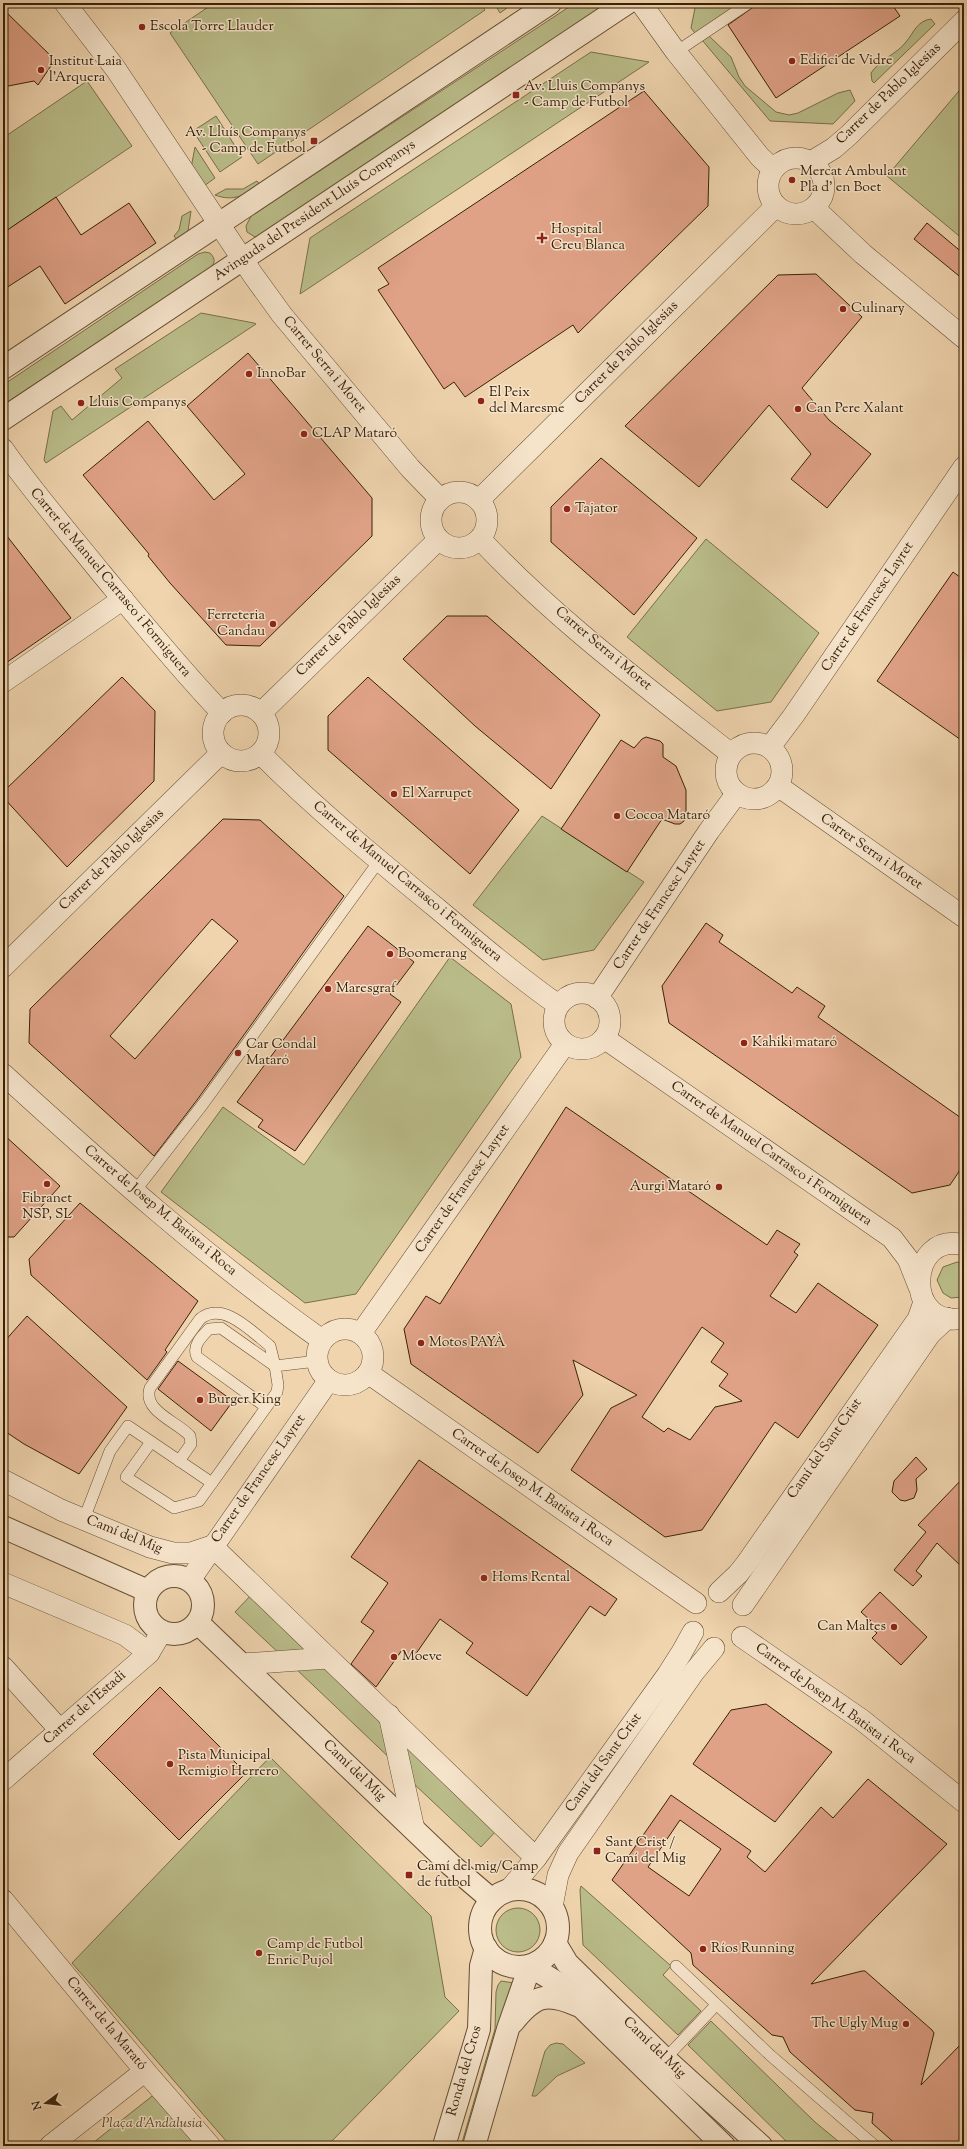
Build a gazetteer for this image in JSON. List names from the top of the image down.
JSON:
{
  "streets": {
    "street": [
      "Carrer de Pablo Iglesias",
      "Avinguda del President Lluís Companys",
      "Carrer Serra i Moret",
      "Carrer de Manuel Carrasco i Formiguera",
      "Carrer de Francesc Layret",
      "Carrer de Josep M. Batista i Roca",
      "Camí del Sant Crist",
      "Camí del Mig",
      "Carrer de l'Estadi",
      "Carrer de la Marató",
      "Ronda del Cros"
    ]
  },
  "crossings": [
    ["Carrer de Pablo Iglesias", "Carrer Serra i Moret"],
    ["Carrer de Pablo Iglesias", "Carrer de Manuel Carrasco i Formiguera"],
    ["Avinguda del President Lluís Companys", "Carrer Serra i Moret"],
    ["Carrer Serra i Moret", "Carrer de Francesc Layret"],
    ["Carrer de Manuel Carrasco i Formiguera", "Carrer de Francesc Layret"],
    ["Carrer de Manuel Carrasco i Formiguera", "Camí del Sant Crist"],
    ["Carrer de Francesc Layret", "Carrer de Josep M. Batista i Roca"],
    ["Carrer de Francesc Layret", "Camí del Mig"],
    ["Carrer de Francesc Layret", "Carrer de l'Estadi"],
    ["Carrer de Josep M. Batista i Roca", "Camí del Sant Crist"],
    ["Camí del Sant Crist", "Camí del Mig"],
    ["Camí del Sant Crist", "Ronda del Cros"],
    ["Camí del Mig", "Carrer de l'Estadi"],
    ["Camí del Mig", "Ronda del Cros"]
  ],
  "parks": ["Plaça d'Andalusia"],
  "places": {
    "other": [
      "Escola Torre Llauder",
      "Edifici de Vidre",
      "Institut Laia l'Arquera",
      "Mercat Ambulant Pla d' en Boet",
      "Culinary",
      "InnoBar",
      "El Peix del Maresme",
      "Lluis Companys",
      "Can Pere Xalant",
      "CLAP Mataró",
      "Tajator",
      "Ferreteria Candau",
      "El Xarrupet",
      "Cocoa Mataró",
      "Boomerang",
      "Maresgraf",
      "Kahiki mataró",
      "Car Condal Mataró",
      "Fibranet NSP, SL",
      "Aurgi Mataró",
      "Motos PAYÀ",
      "Burger King",
      "Homs Rental",
      "Can Maltes",
      "Moeve",
      "Pista Municipal Remigio Herrero",
      "Ríos Running",
      "Camp de Futbol Enric Pujol",
      "The Ugly Mug"
    ],
    "transit": [
      "Av. Lluis Companys - Camp de Futbol",
      "Av. Lluís Companys - Camp de Futbol",
      "Sant Crist / Camí del Mig",
      "Camí del mig/Camp de futbol"
    ],
    "health": ["Hospital Creu Blanca"]
  },
  "north": "left"
}
